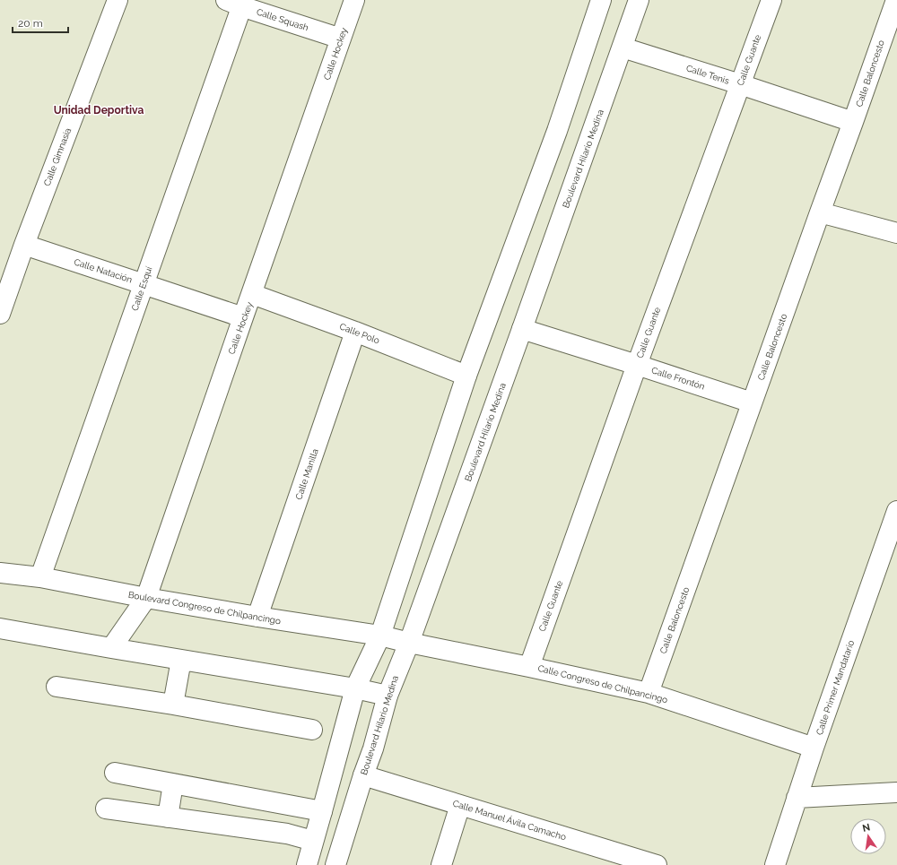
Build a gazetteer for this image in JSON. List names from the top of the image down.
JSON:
{
  "streets": {
    "street": [
      "Calle Squash",
      "Calle Hockey",
      "Calle Guante",
      "Calle Baloncesto",
      "Calle Tenis",
      "Calle Gimnasia",
      "Boulevard Hilario Medina",
      "Calle Natación",
      "Calle Esquí",
      "Calle Polo",
      "Calle Frontón",
      "Calle Manilla",
      "Boulevard Congreso de Chilpancingo",
      "Calle Congreso de Chilpancingo",
      "Calle Primer Mandatario",
      "Calle Manuel Ávila Camacho"
    ]
  },
  "crossings": [
    ["Calle Squash", "Calle Hockey"],
    ["Calle Squash", "Calle Esquí"],
    ["Calle Hockey", "Calle Natación"],
    ["Calle Hockey", "Calle Polo"],
    ["Calle Hockey", "Boulevard Congreso de Chilpancingo"],
    ["Calle Guante", "Calle Tenis"],
    ["Calle Guante", "Calle Frontón"],
    ["Calle Guante", "Calle Congreso de Chilpancingo"],
    ["Calle Baloncesto", "Calle Tenis"],
    ["Calle Baloncesto", "Calle Frontón"],
    ["Calle Baloncesto", "Calle Congreso de Chilpancingo"],
    ["Calle Tenis", "Boulevard Hilario Medina"],
    ["Calle Gimnasia", "Calle Natación"],
    ["Boulevard Hilario Medina", "Calle Frontón"],
    ["Boulevard Hilario Medina", "Boulevard Congreso de Chilpancingo"],
    ["Boulevard Hilario Medina", "Calle Congreso de Chilpancingo"],
    ["Boulevard Hilario Medina", "Calle Manuel Ávila Camacho"],
    ["Calle Natación", "Calle Esquí"],
    ["Calle Esquí", "Boulevard Congreso de Chilpancingo"],
    ["Calle Polo", "Calle Manilla"],
    ["Calle Manilla", "Boulevard Congreso de Chilpancingo"],
    ["Boulevard Congreso de Chilpancingo", "Calle Congreso de Chilpancingo"],
    ["Calle Congreso de Chilpancingo", "Calle Primer Mandatario"]
  ],
  "districts": ["Unidad Deportiva"],
  "scale_bar": "20 m",
  "north": "top"
}
